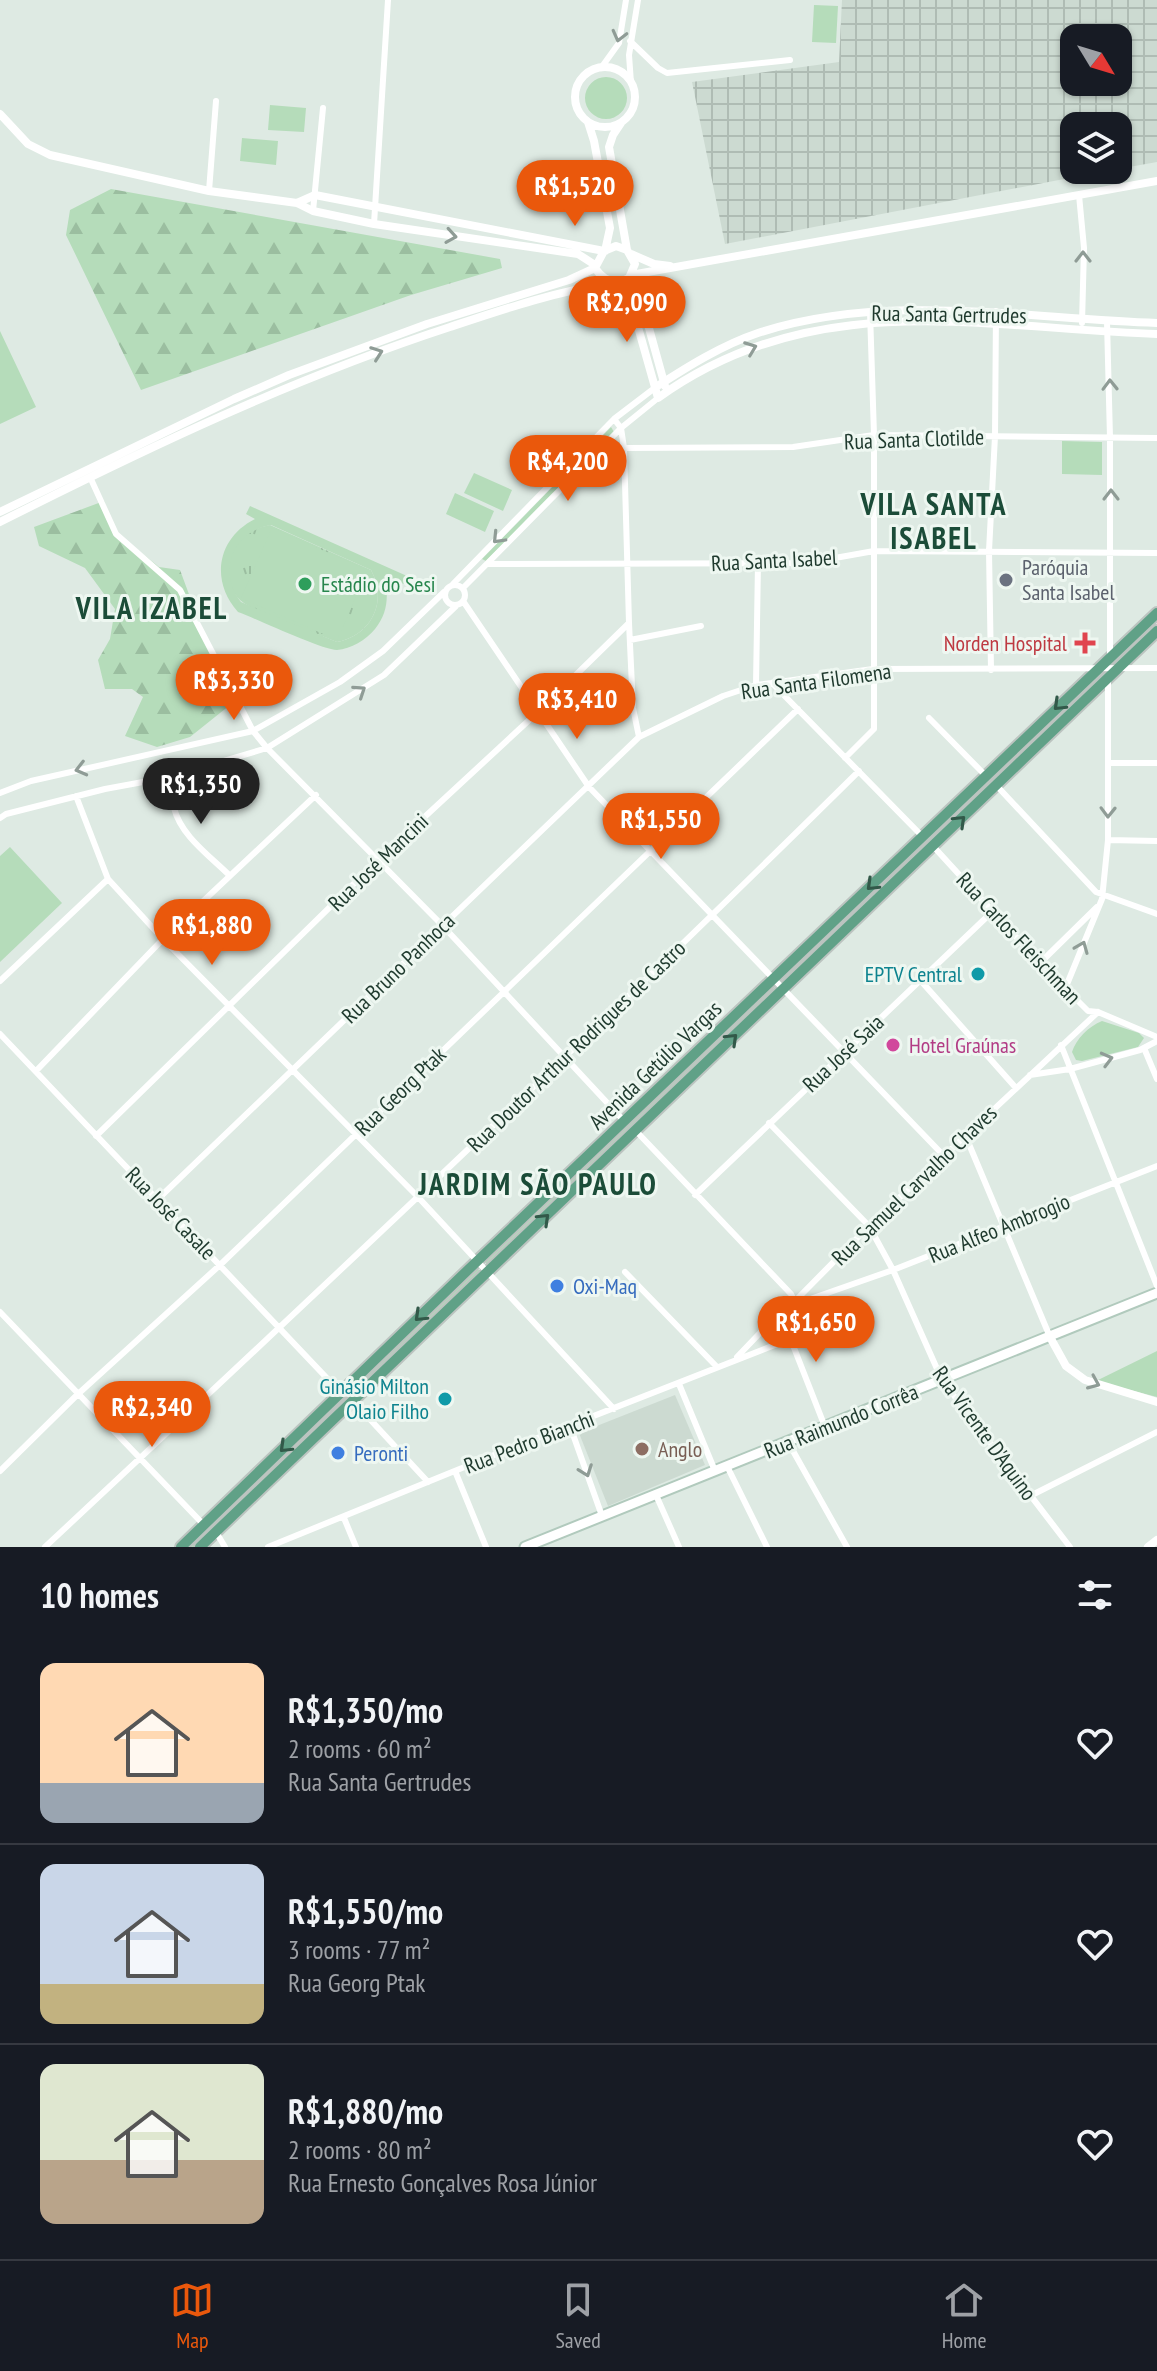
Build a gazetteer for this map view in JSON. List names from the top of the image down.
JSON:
{
  "streets": {
    "main road": ["Avenida Getúlio Vargas", "Rua Raimundo Corrêa"],
    "street": [
      "Rua Santa Gertrudes",
      "Rua Santa Clotilde",
      "Rua Santa Isabel",
      "Rua Santa Filomena",
      "Rua José Mancini",
      "Rua Carlos Fleischman",
      "Rua Bruno Panhoca",
      "Rua Doutor Arthur Rodrigues de Castro",
      "Rua José Saia",
      "Rua Georg Ptak",
      "Rua Samuel Carvalho Chaves",
      "Rua José Casale",
      "Rua Alfeo Ambrogio",
      "Rua Vicente D'Aquino",
      "Rua Pedro Bianchi"
    ]
  },
  "crossings": [
    ["Rua Santa Filomena", "Rua Bruno Panhoca"],
    ["Rua Santa Filomena", "Avenida Getúlio Vargas"],
    ["Rua José Mancini", "Rua José Casale"],
    ["Rua Carlos Fleischman", "Rua José Saia"],
    ["Rua Carlos Fleischman", "Avenida Getúlio Vargas"],
    ["Rua Carlos Fleischman", "Rua Samuel Carvalho Chaves"],
    ["Rua Bruno Panhoca", "Rua José Casale"],
    ["Rua Doutor Arthur Rodrigues de Castro", "Rua José Casale"],
    ["Avenida Getúlio Vargas", "Rua José Casale"],
    ["Rua Georg Ptak", "Rua José Casale"],
    ["Rua Samuel Carvalho Chaves", "Rua Alfeo Ambrogio"],
    ["Rua Samuel Carvalho Chaves", "Rua Vicente D'Aquino"],
    ["Rua Samuel Carvalho Chaves", "Rua Pedro Bianchi"],
    ["Rua Alfeo Ambrogio", "Rua Vicente D'Aquino"],
    ["Rua Raimundo Corrêa", "Rua Vicente D'Aquino"]
  ],
  "districts": ["VILA SANTA ISABEL", "VILA IZABEL", "JARDIM SÃO PAULO"],
  "places": {
    "other": [
      "Paróquia Santa Isabel",
      "Estádio do Sesi",
      "EPTV Central",
      "Hotel Graúnas",
      "Oxi-Maq",
      "Ginásio Milton Olaio Filho",
      "Anglo",
      "Peronti"
    ],
    "health": ["Norden Hospital"]
  },
  "north": "bottom right",
  "page": {
    "price": [
      "R$1,520",
      "R$2,090",
      "R$4,200",
      "R$3,330",
      "R$3,410",
      "R$1,350",
      "R$1,550",
      "R$1,880",
      "R$1,650",
      "R$2,340"
    ],
    "heading": "10 homes",
    "list": [
      {
        "name": "R$1,350/mo",
        "note": "2 rooms · 60 m² · Rua Santa Gertrudes"
      },
      {
        "name": "R$1,550/mo",
        "note": "3 rooms · 77 m² · Rua Georg Ptak"
      },
      {
        "name": "R$1,880/mo",
        "note": "2 rooms · 80 m² · Rua Ernesto Gonçalves Rosa Júnior"
      }
    ],
    "tabs": ["Map", "Saved", "Home"]
  }
}
